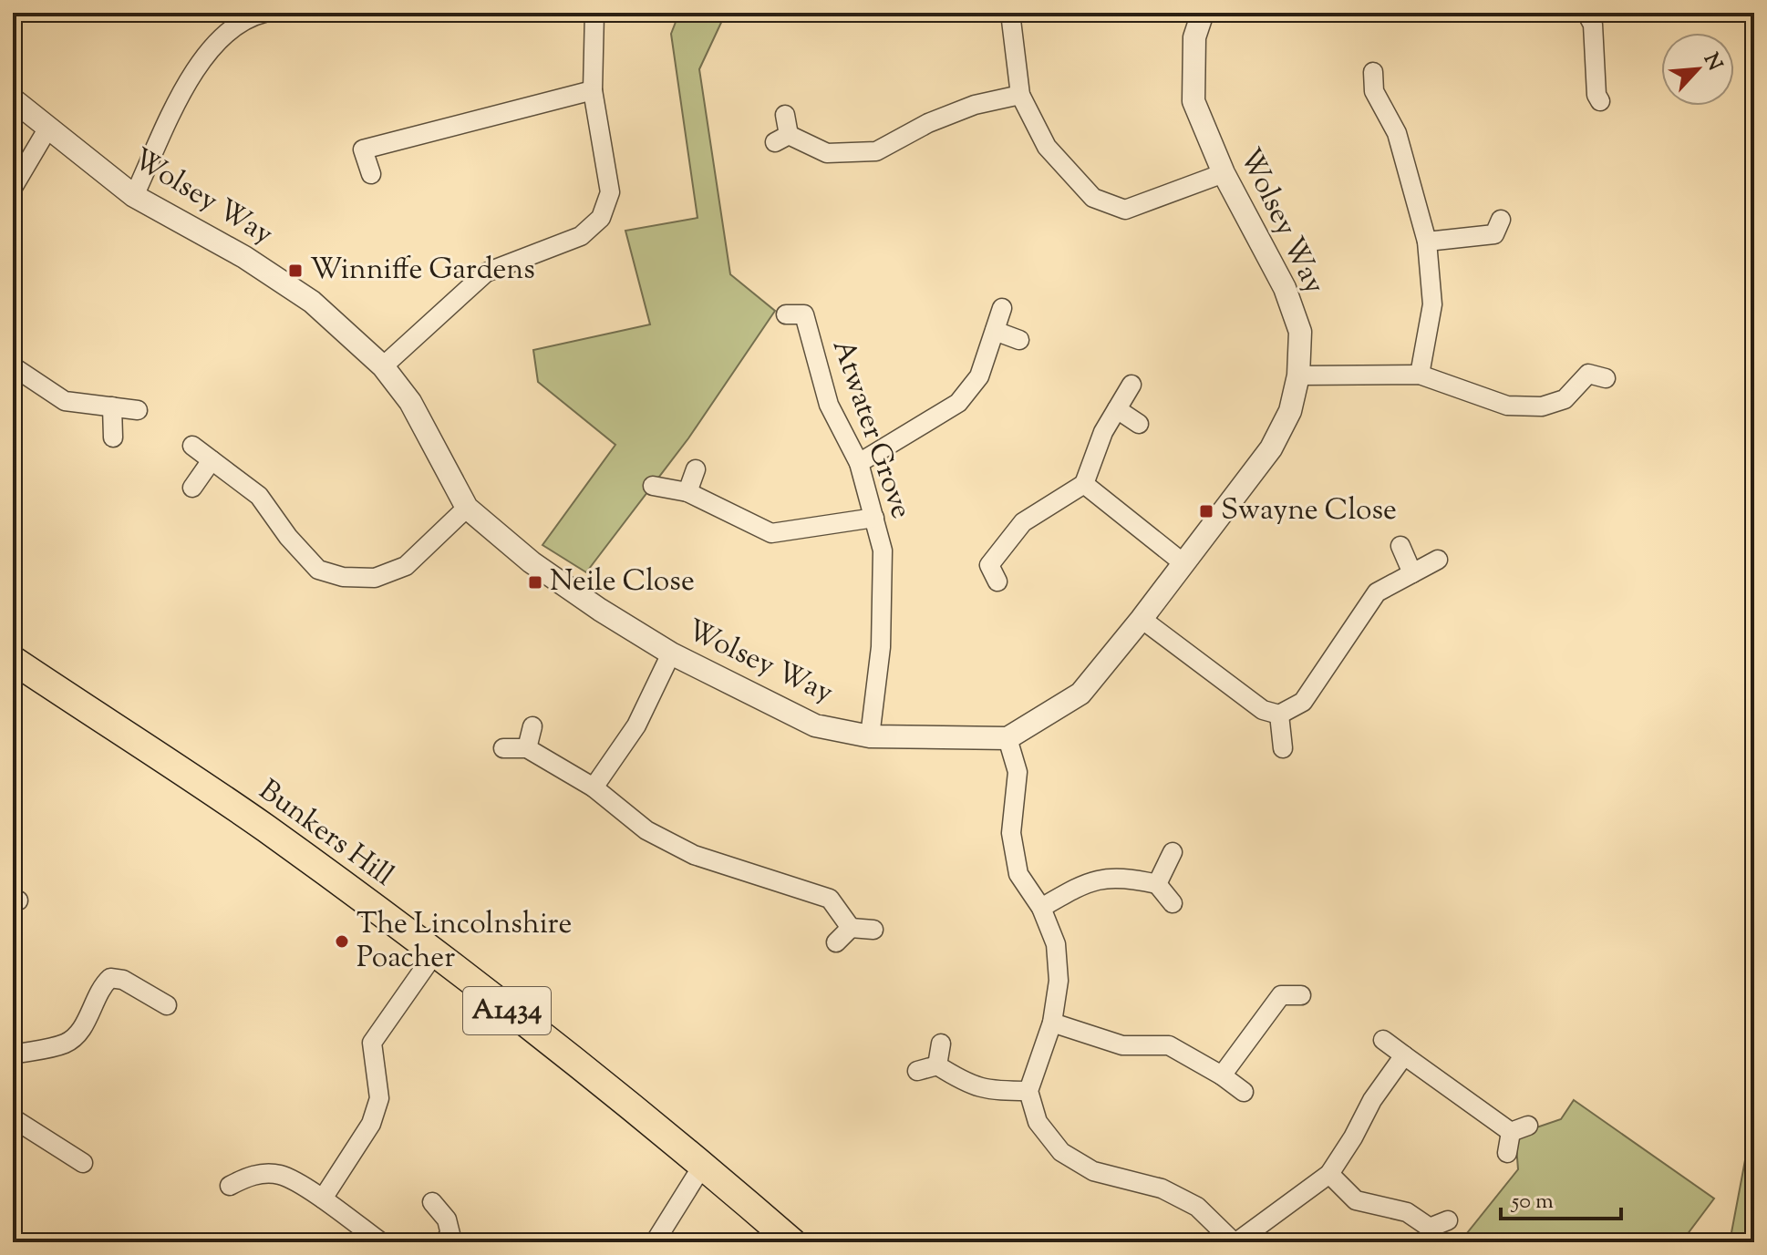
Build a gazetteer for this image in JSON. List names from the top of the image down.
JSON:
{
  "streets": {
    "main road": ["Bunkers Hill", "A1434"],
    "street": ["Wolsey Way", "Atwater Grove"]
  },
  "crossings": [
    ["Wolsey Way", "Atwater Grove"]
  ],
  "places": {
    "transit": ["Winniffe Gardens", "Swayne Close", "Neile Close"],
    "other": ["The Lincolnshire Poacher"]
  },
  "scale_bar": "50 m",
  "north": "top right"
}
